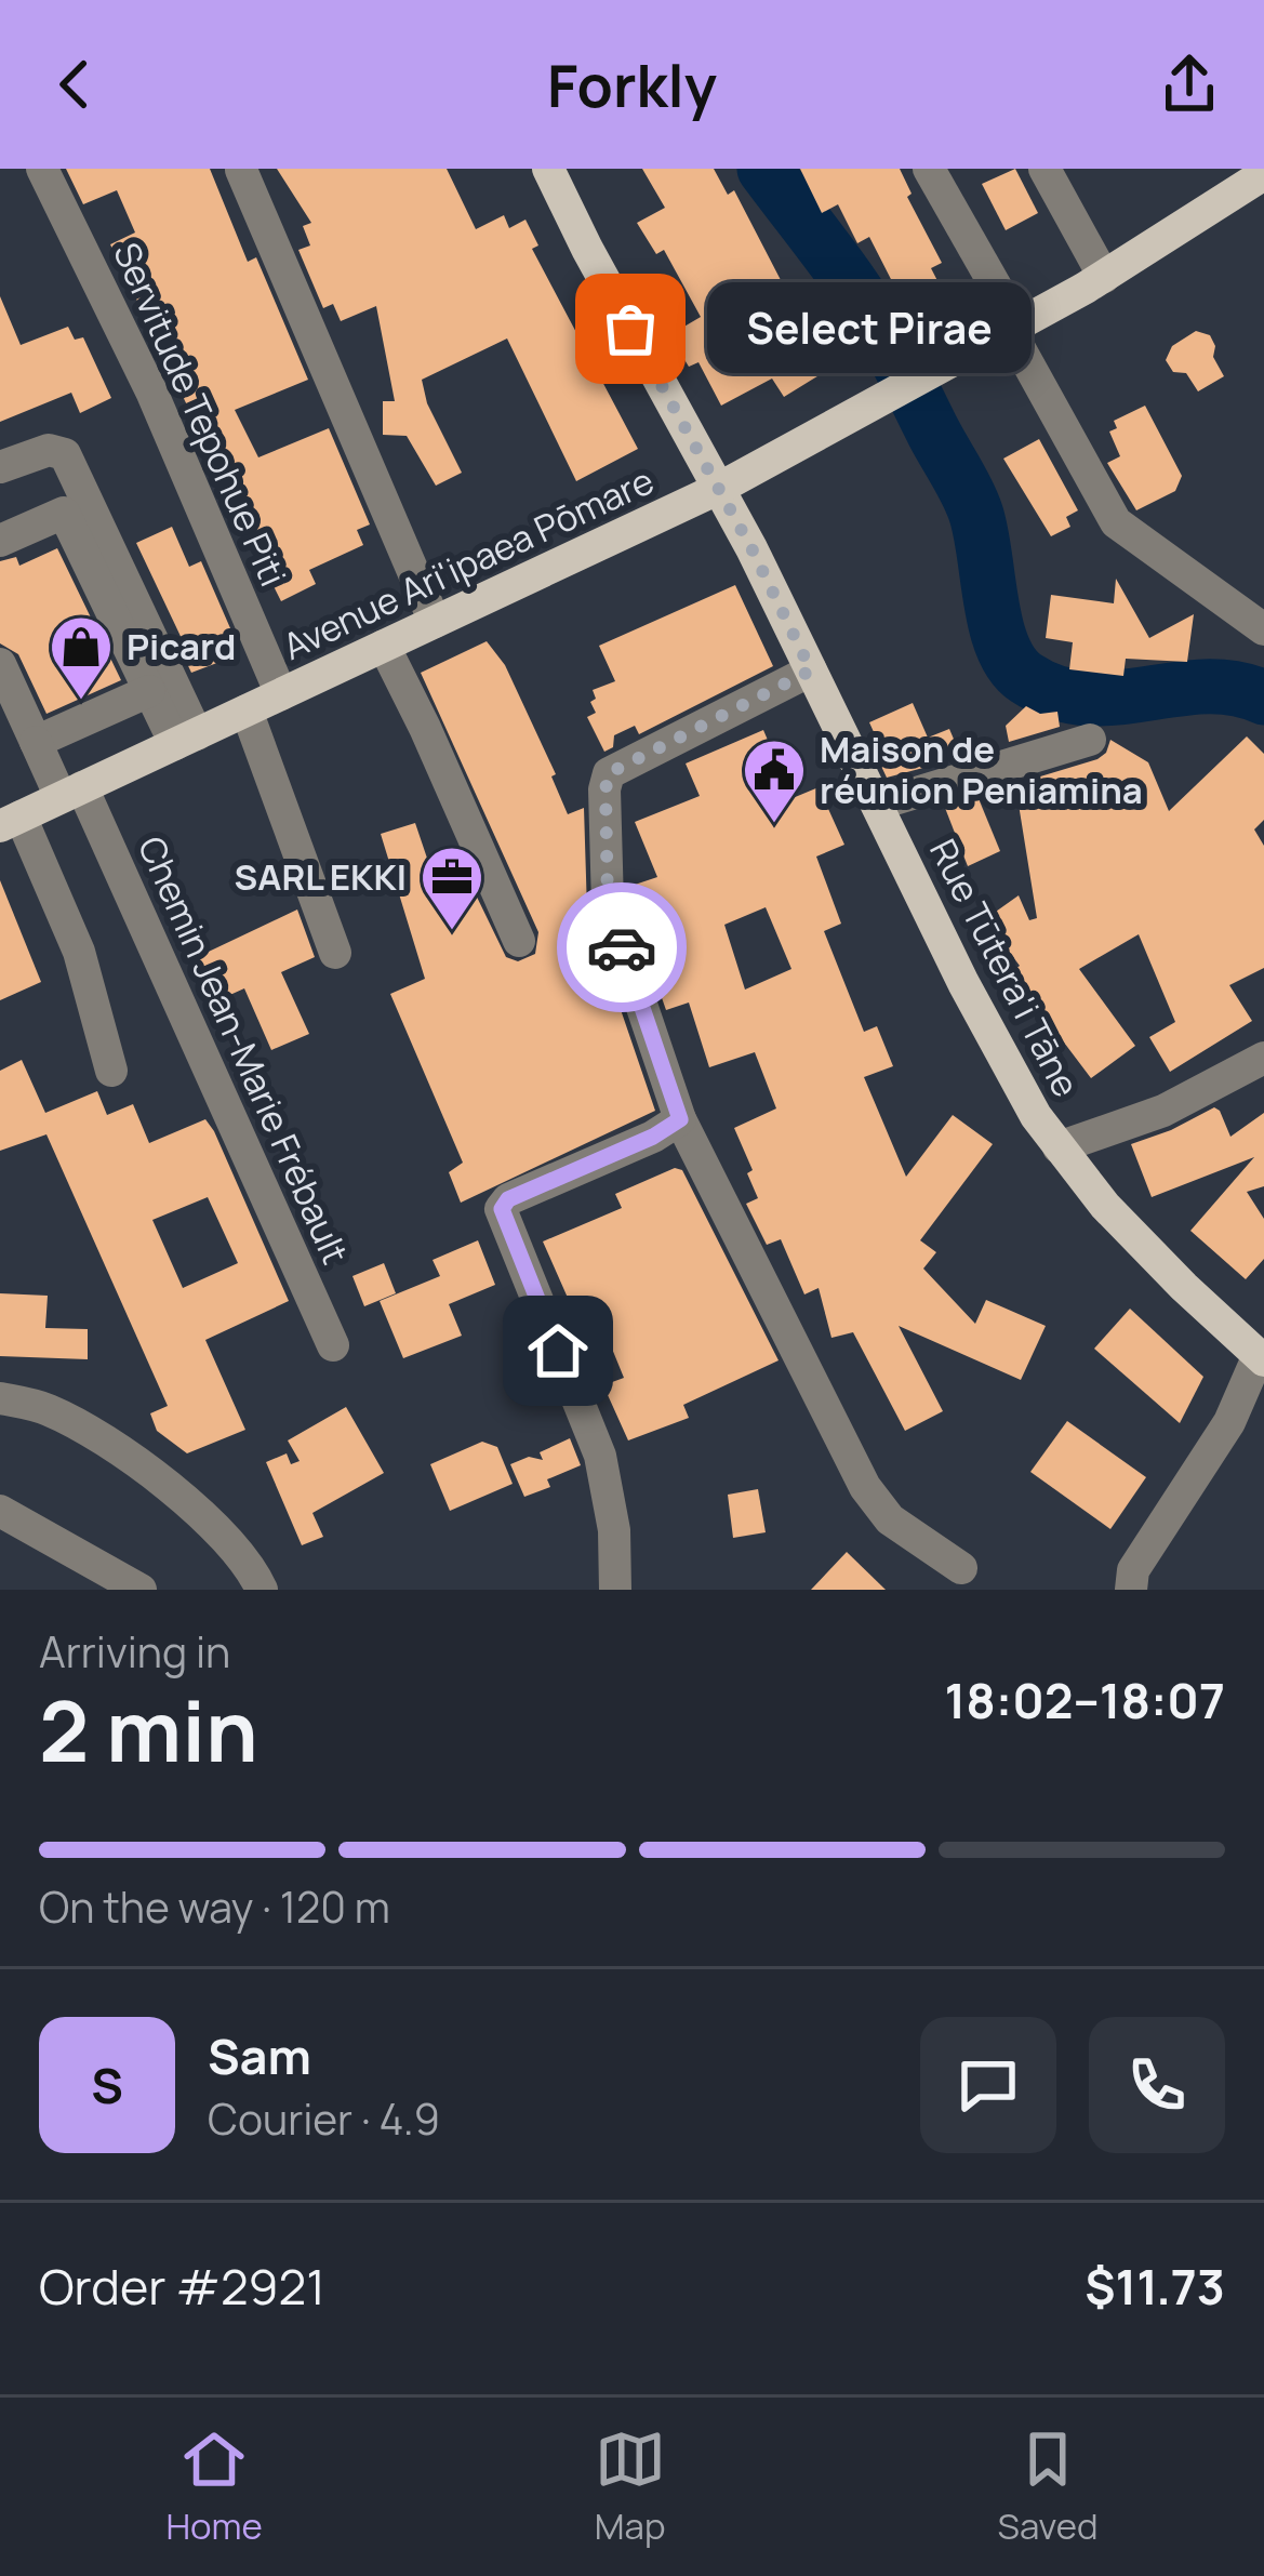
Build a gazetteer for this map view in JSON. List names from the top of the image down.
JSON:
{
  "streets": {
    "main road": ["Avenue Ari'ipaea Pōmare", "Rue Tūtera'i Tāne"],
    "street": ["Servitude Tepohue Piti", "Chemin Jean-Marie Frébault"]
  },
  "crossings": [
    ["Servitude Tepohue Piti", "Avenue Ari'ipaea Pōmare"],
    ["Avenue Ari'ipaea Pōmare", "Rue Tūtera'i Tāne"],
    ["Avenue Ari'ipaea Pōmare", "Chemin Jean-Marie Frébault"]
  ],
  "places": {
    "other": ["Select Pirae"],
    "shop": ["Picard"],
    "public building": ["Maison de réunion Peniamina"],
    "office": ["SARL EKKI"]
  },
  "page": {
    "header": "Forkly",
    "bubble": "Select Pirae",
    "heading": ["2 min", "Arriving in", "18:02–18:07"],
    "panel": [
      "Sam",
      "Courier · 4.9",
      "Order #2921",
      "$11.73"
    ],
    "bar": "On the way · 120 m",
    "round": "S",
    "tabs": ["Home", "Map", "Saved"]
  }
}
